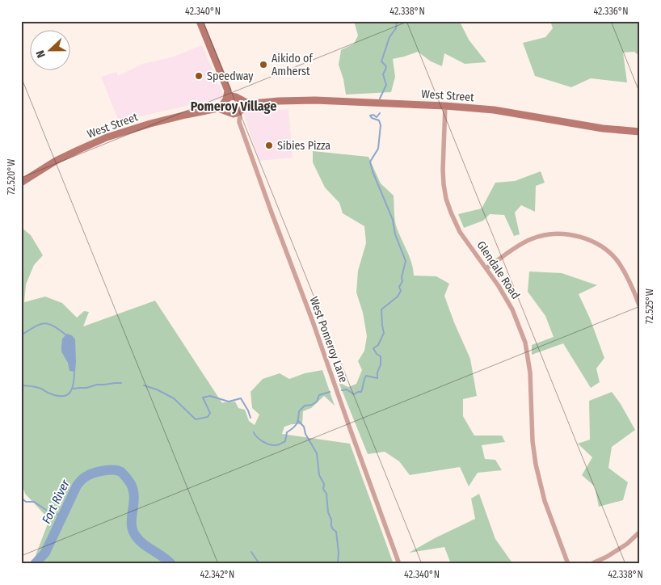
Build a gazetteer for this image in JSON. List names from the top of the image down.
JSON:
{
  "streets": {
    "main road": ["West Street"],
    "street": ["Glendale Road", "West Pomeroy Lane"]
  },
  "crossings": [
    ["West Street", "Glendale Road"],
    ["West Street", "West Pomeroy Lane"]
  ],
  "districts": ["Pomeroy Village"],
  "water": ["Fort River"],
  "places": ["Aikido of Amherst", "Speedway", "Sibies Pizza"],
  "north": "left",
  "coordinates": [
    "42.340°N",
    "42.338°N",
    "42.336°N",
    "72.520°W",
    "72.525°W",
    "42.342°N"
  ]
}
